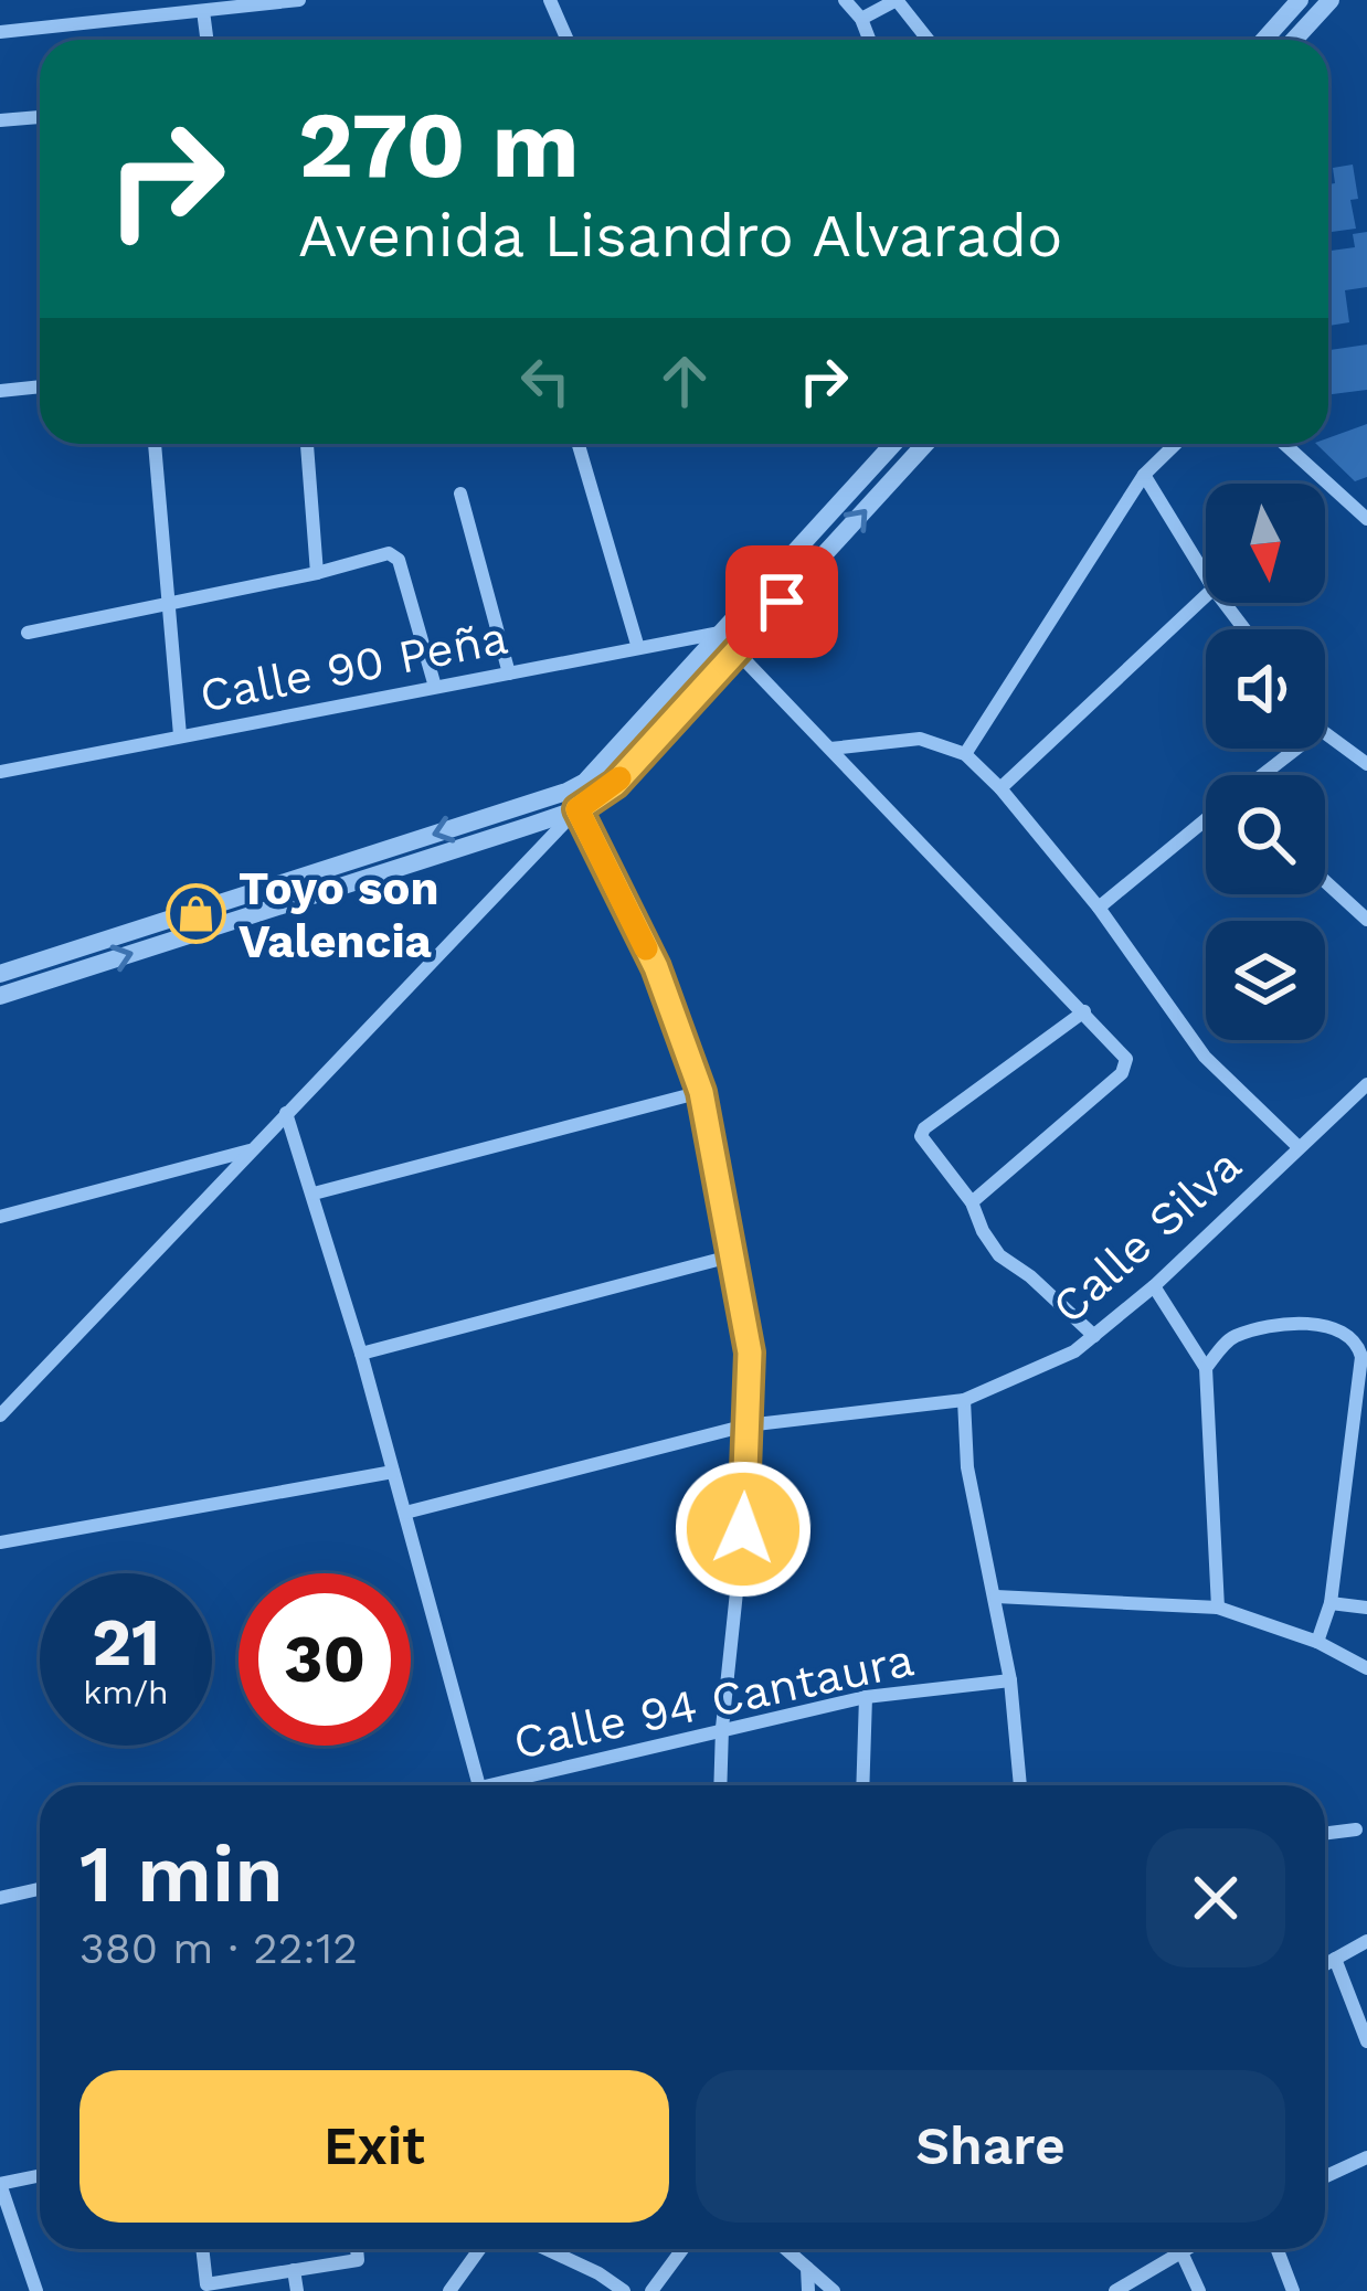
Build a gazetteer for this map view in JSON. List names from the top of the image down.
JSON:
{
  "streets": {
    "street": ["Calle 90 Peña", "Calle Silva", "Calle 94 Cantaura"]
  },
  "places": {
    "shop": ["Toyo son Valencia"]
  },
  "north": "bottom",
  "page": {
    "turn": ["270 m", "Avenida Lisandro Alvarado"],
    "speed": "21 km/h",
    "limit": "30",
    "heading": ["1 min", "380 m · 22:12"],
    "buttons": ["Exit", "Share"]
  }
}
